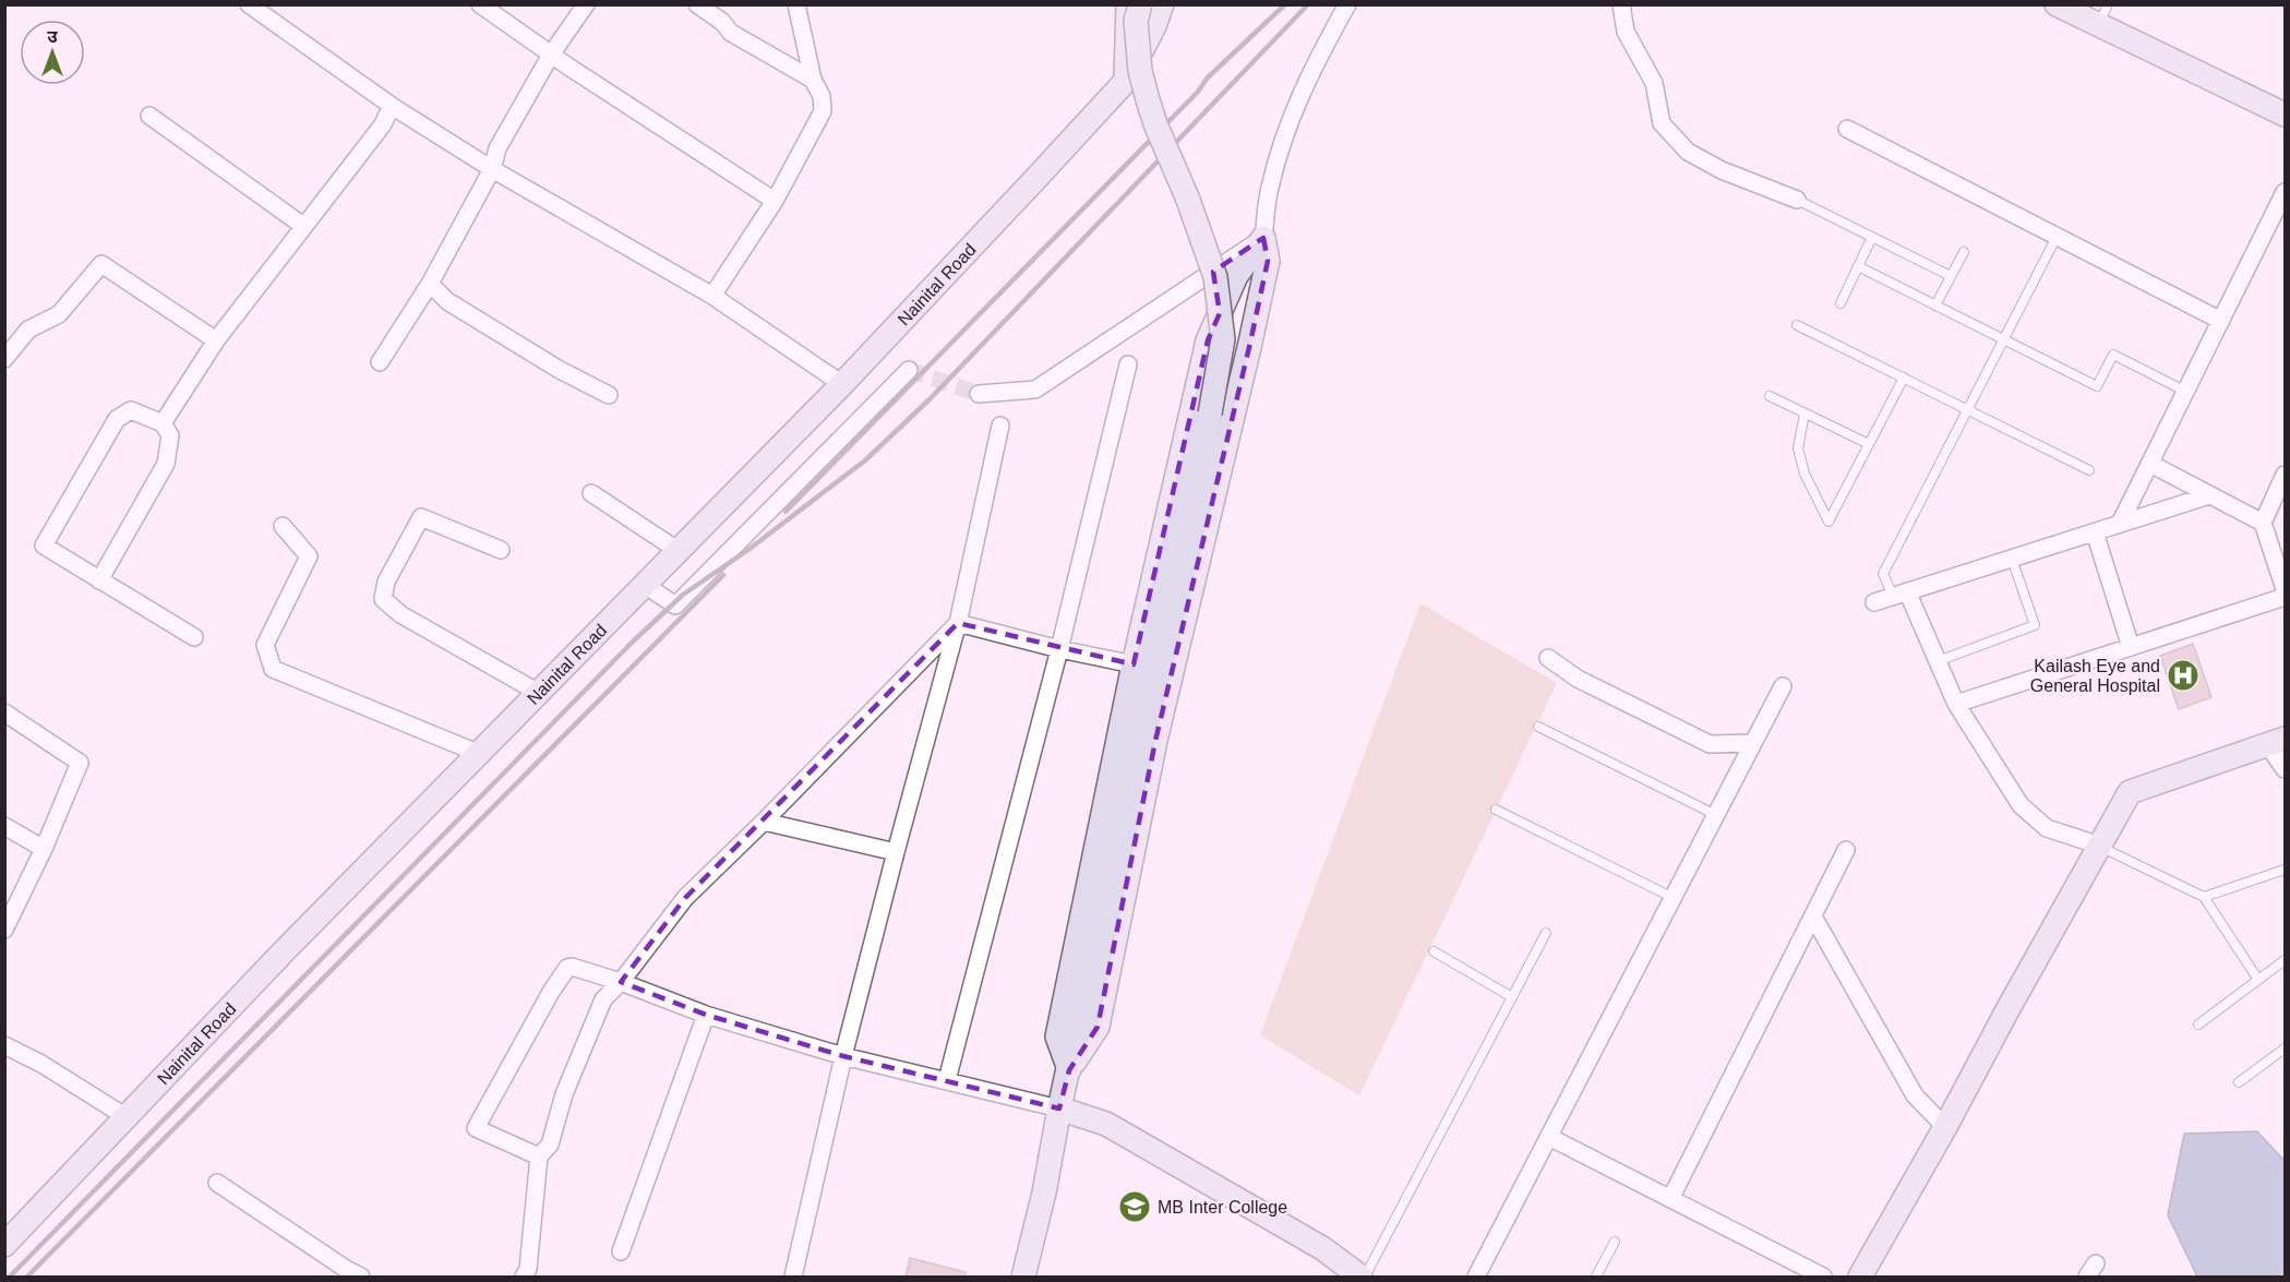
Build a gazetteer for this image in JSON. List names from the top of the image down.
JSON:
{
  "streets": {
    "street": ["Nainital Road"]
  },
  "places": {
    "hospital": ["Kailash Eye and General Hospital"],
    "school or university": ["MB Inter College"]
  },
  "north": "top"
}
